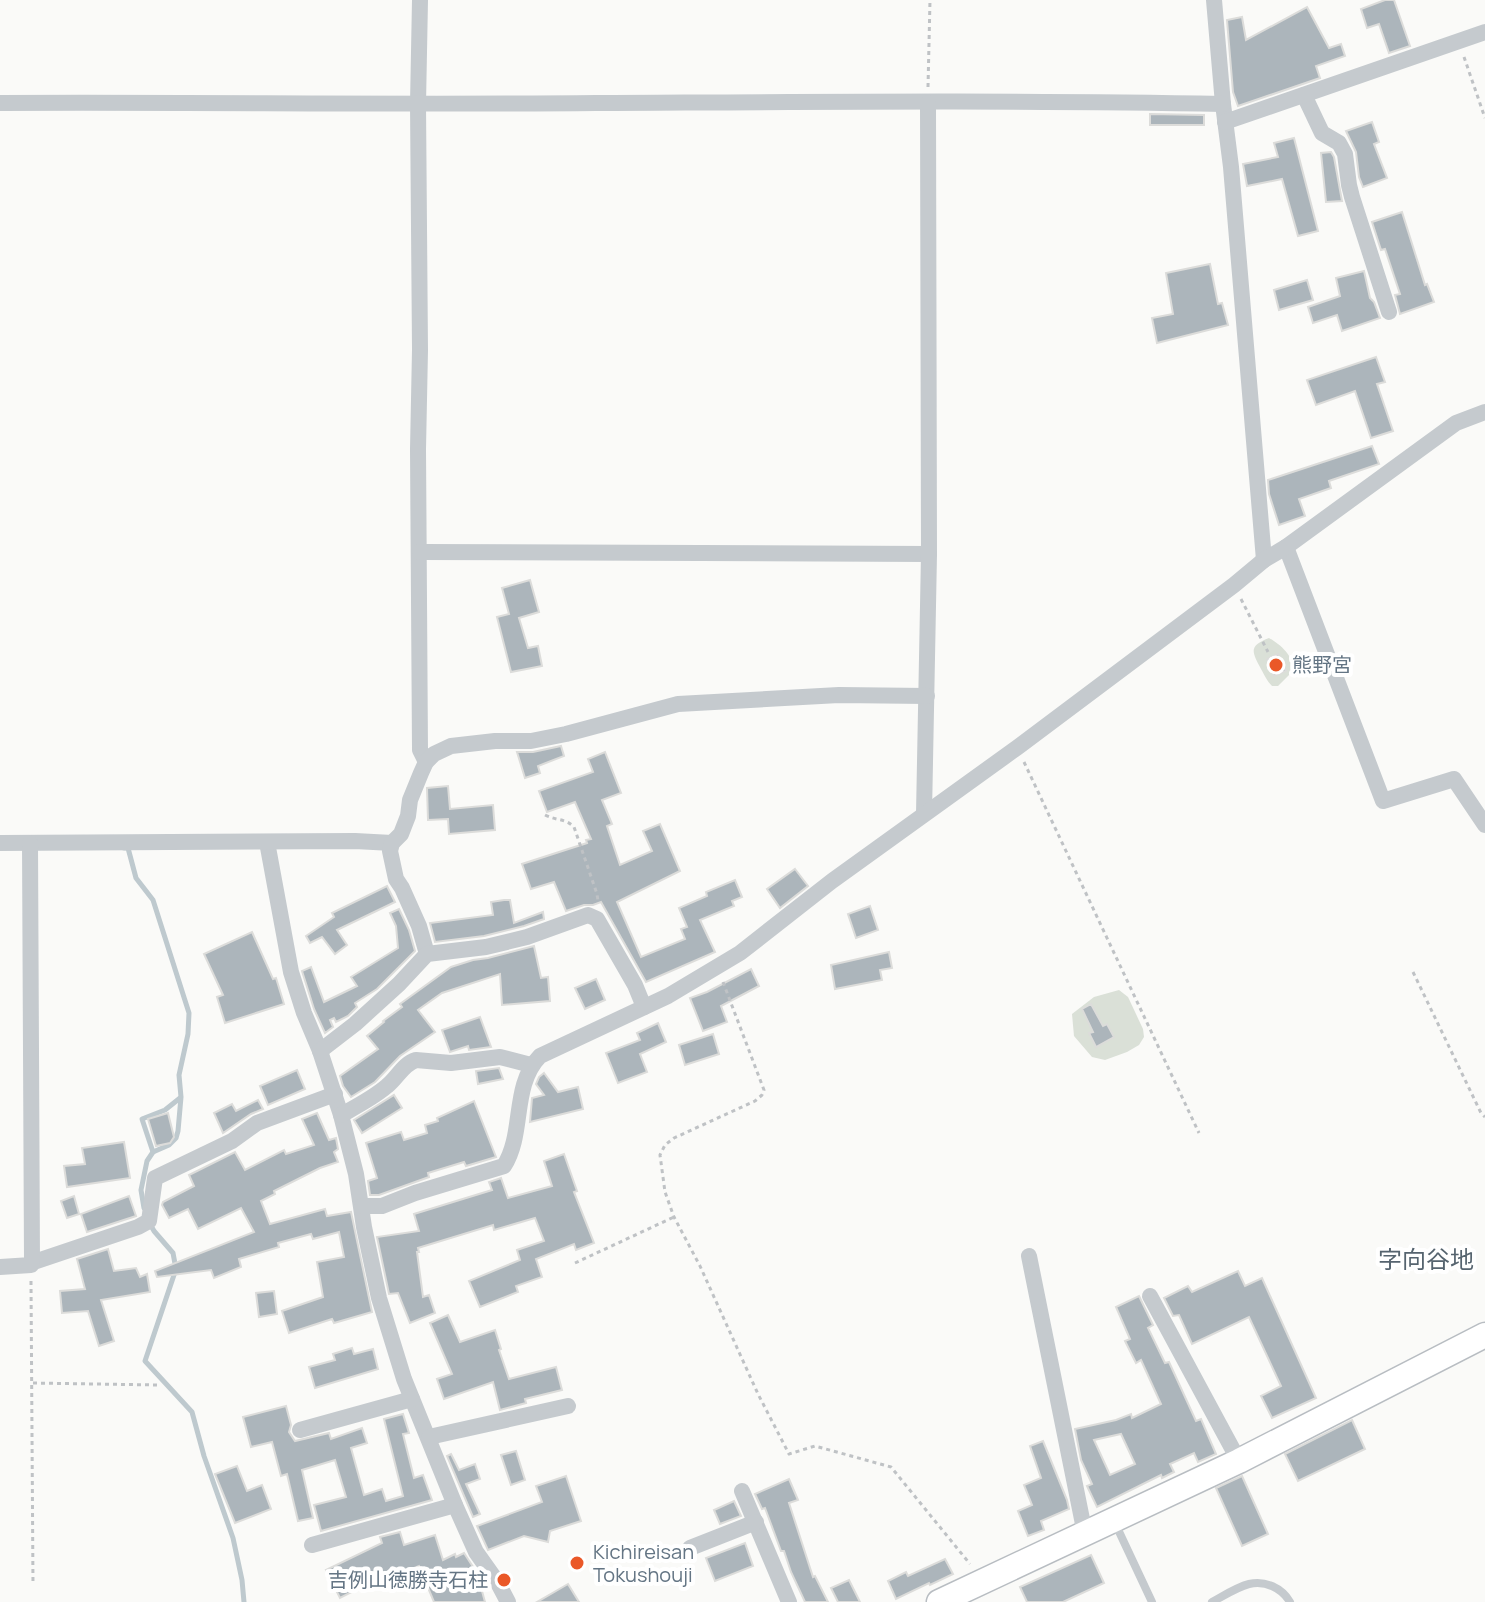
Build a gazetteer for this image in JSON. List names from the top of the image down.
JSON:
{
  "districts": ["字向谷地"],
  "places": ["熊野宮", "Kichireisan Tokushouji", "吉例山徳勝寺石柱"]
}
